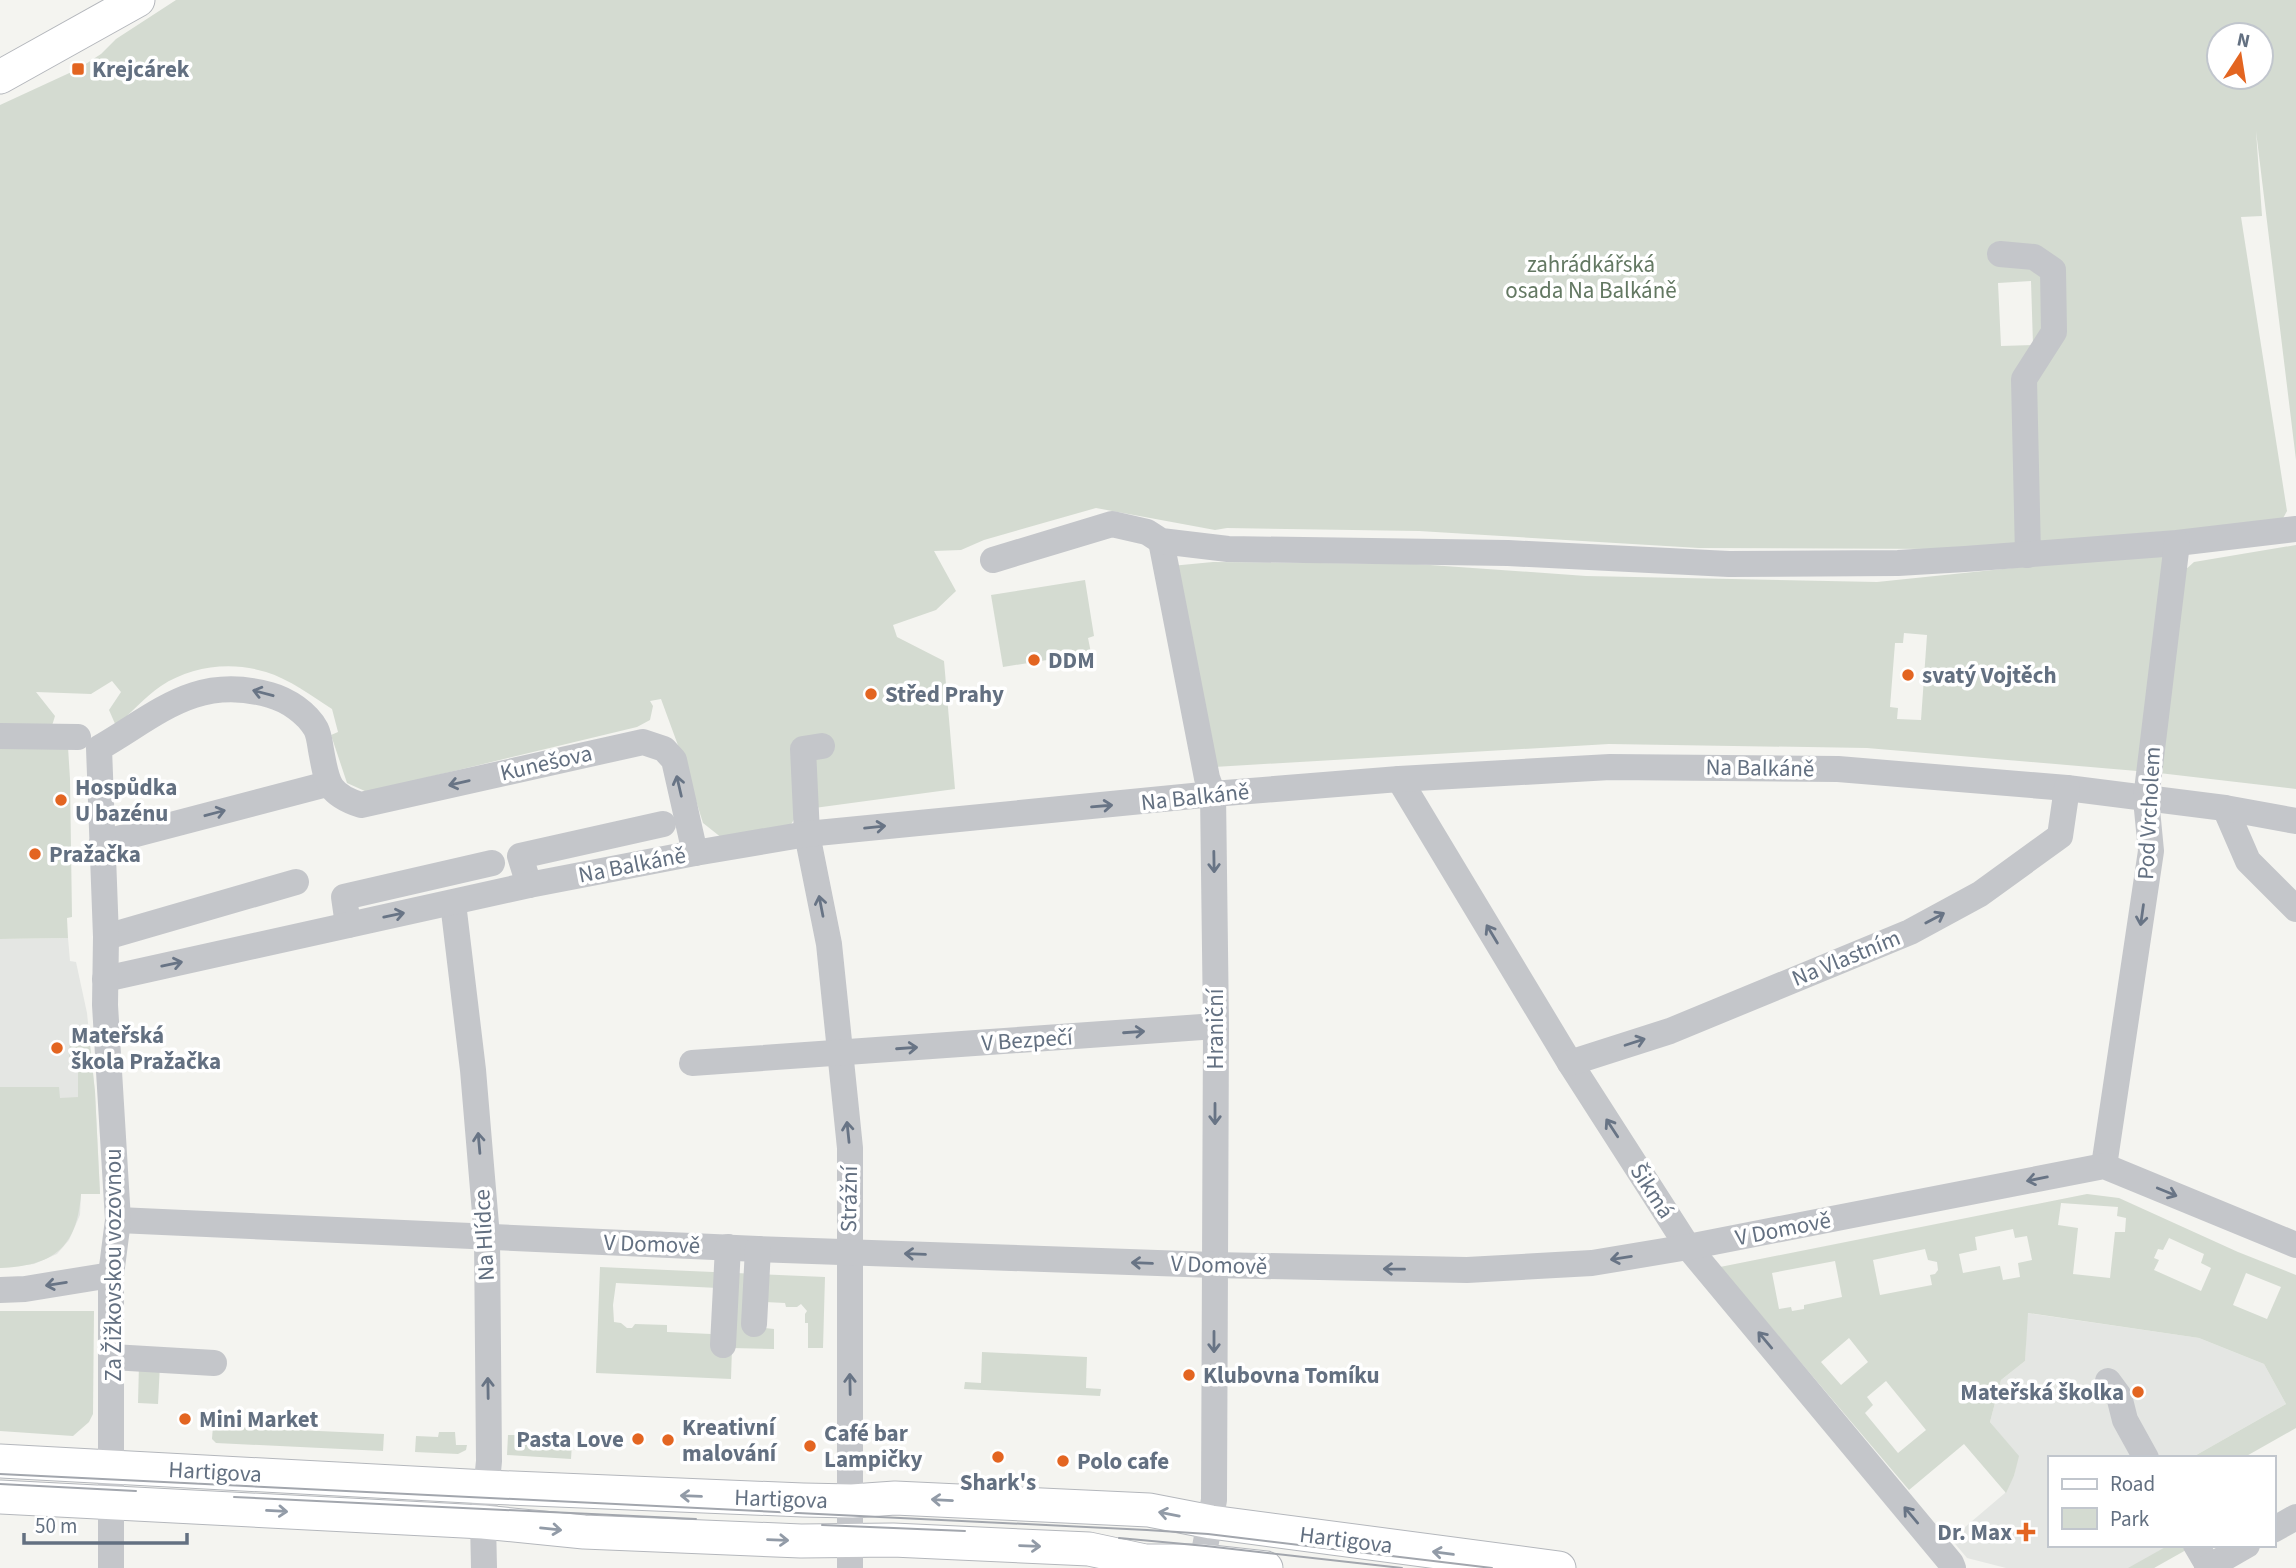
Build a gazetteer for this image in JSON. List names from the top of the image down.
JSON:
{
  "streets": {
    "main road": ["Hartigova"],
    "street": [
      "Kunešova",
      "Na Balkáně",
      "Pod Vrcholem",
      "Na Vlastním",
      "Hraniční",
      "V Bezpečí",
      "Šikmá",
      "Strážní",
      "V Domově",
      "Na Hlídce",
      "Za Žižkovskou vozovnou"
    ]
  },
  "crossings": [
    ["Kunešova", "Na Balkáně"],
    ["Na Balkáně", "Pod Vrcholem"],
    ["Na Balkáně", "Na Vlastním"],
    ["Na Balkáně", "Hraniční"],
    ["Na Balkáně", "Šikmá"],
    ["Na Balkáně", "Strážní"],
    ["Na Balkáně", "Na Hlídce"],
    ["Na Balkáně", "Za Žižkovskou vozovnou"],
    ["Pod Vrcholem", "V Domově"],
    ["Na Vlastním", "Šikmá"],
    ["Hraniční", "V Bezpečí"],
    ["Hraniční", "V Domově"],
    ["Hraniční", "Hartigova"],
    ["V Bezpečí", "Strážní"],
    ["Šikmá", "V Domově"],
    ["Strážní", "V Domově"],
    ["Strážní", "Hartigova"],
    ["V Domově", "Na Hlídce"],
    ["V Domově", "Za Žižkovskou vozovnou"],
    ["Na Hlídce", "Hartigova"],
    ["Za Žižkovskou vozovnou", "Hartigova"]
  ],
  "one_way": [
    "Kunešova",
    "Pod Vrcholem",
    "Na Vlastním",
    "Hraniční",
    "V Bezpečí",
    "Šikmá",
    "Strážní",
    "V Domově",
    "Na Hlídce"
  ],
  "parks": ["zahrádkářská osada Na Balkáně"],
  "places": {
    "transit": ["Krejcárek"],
    "other": [
      "DDM",
      "svatý Vojtěch",
      "Střed Prahy",
      "Hospůdka U bazénu",
      "Pražačka",
      "Mateřská škola Pražačka",
      "Klubovna Tomíku",
      "Mateřská školka",
      "Mini Market",
      "Pasta Love",
      "Kreativní malování",
      "Café bar Lampičky",
      "Shark's",
      "Polo cafe"
    ],
    "health": ["Dr. Max"]
  },
  "legend": ["Road", "Park"],
  "scale_bar": "50 m",
  "north": "top"
}
